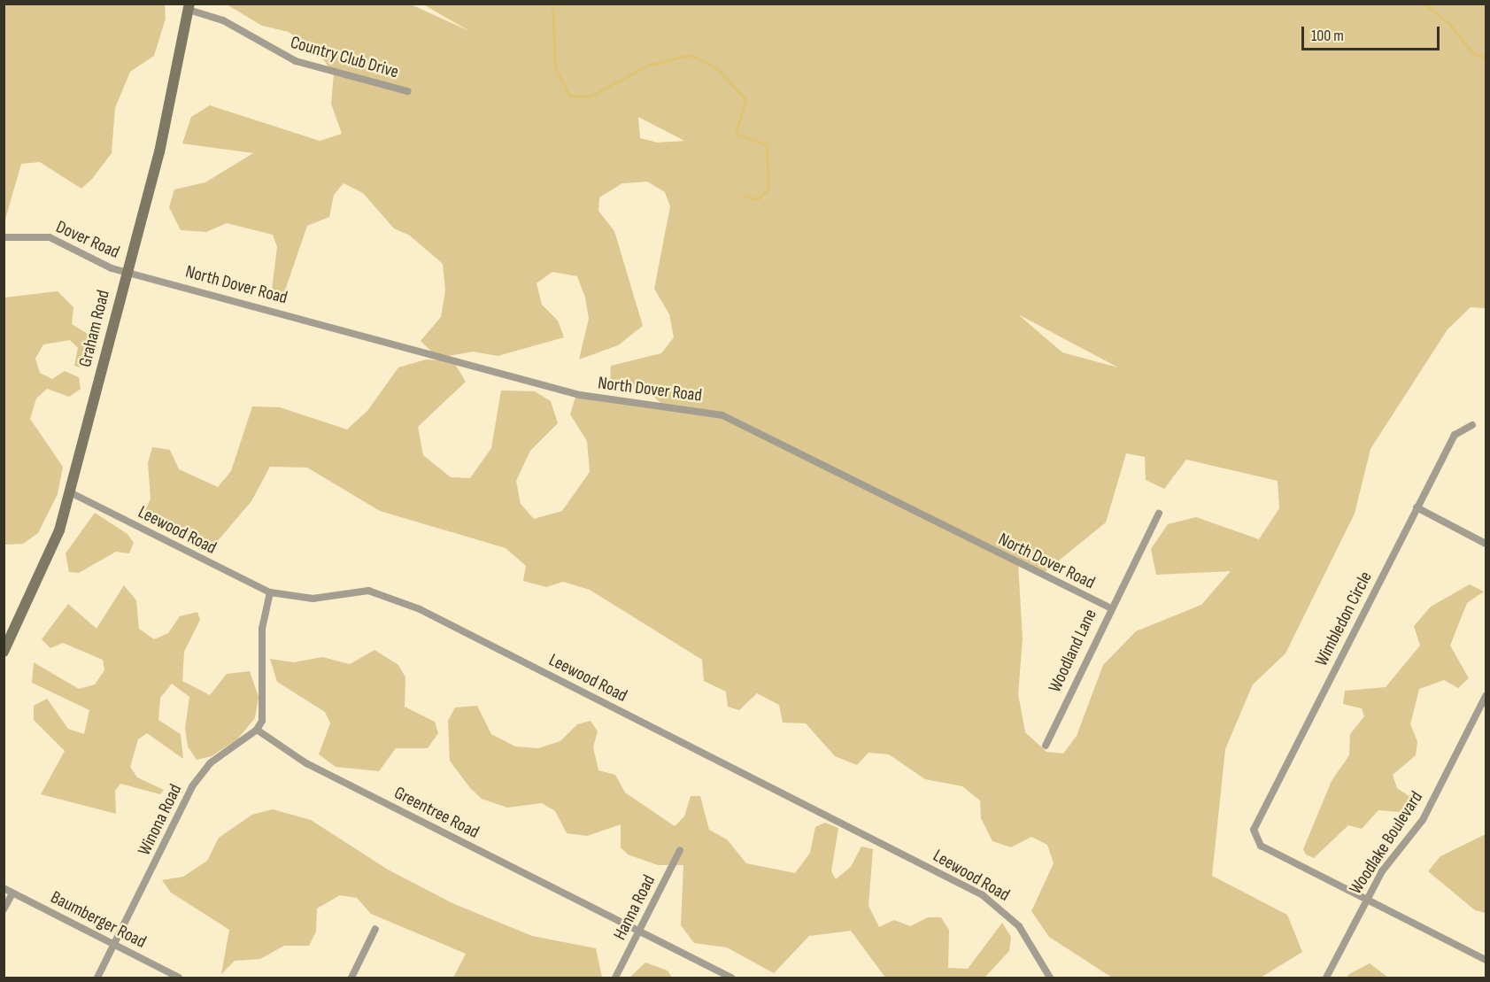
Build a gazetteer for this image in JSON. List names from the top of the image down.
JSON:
{
  "streets": {
    "main road": ["Graham Road"],
    "street": [
      "Country Club Drive",
      "Dover Road",
      "North Dover Road",
      "Leewood Road",
      "Wimbledon Circle",
      "Woodland Lane",
      "Greentree Road",
      "Winona Road",
      "Woodlake Boulevard",
      "Hanna Road",
      "Baumberger Road"
    ]
  },
  "crossings": [
    ["Country Club Drive", "Graham Road"],
    ["Dover Road", "North Dover Road"],
    ["Dover Road", "Graham Road"],
    ["North Dover Road", "Graham Road"],
    ["North Dover Road", "Woodland Lane"],
    ["Graham Road", "Leewood Road"],
    ["Wimbledon Circle", "Woodlake Boulevard"],
    ["Greentree Road", "Winona Road"],
    ["Greentree Road", "Hanna Road"],
    ["Winona Road", "Baumberger Road"]
  ],
  "scale_bar": "100 m"
}
